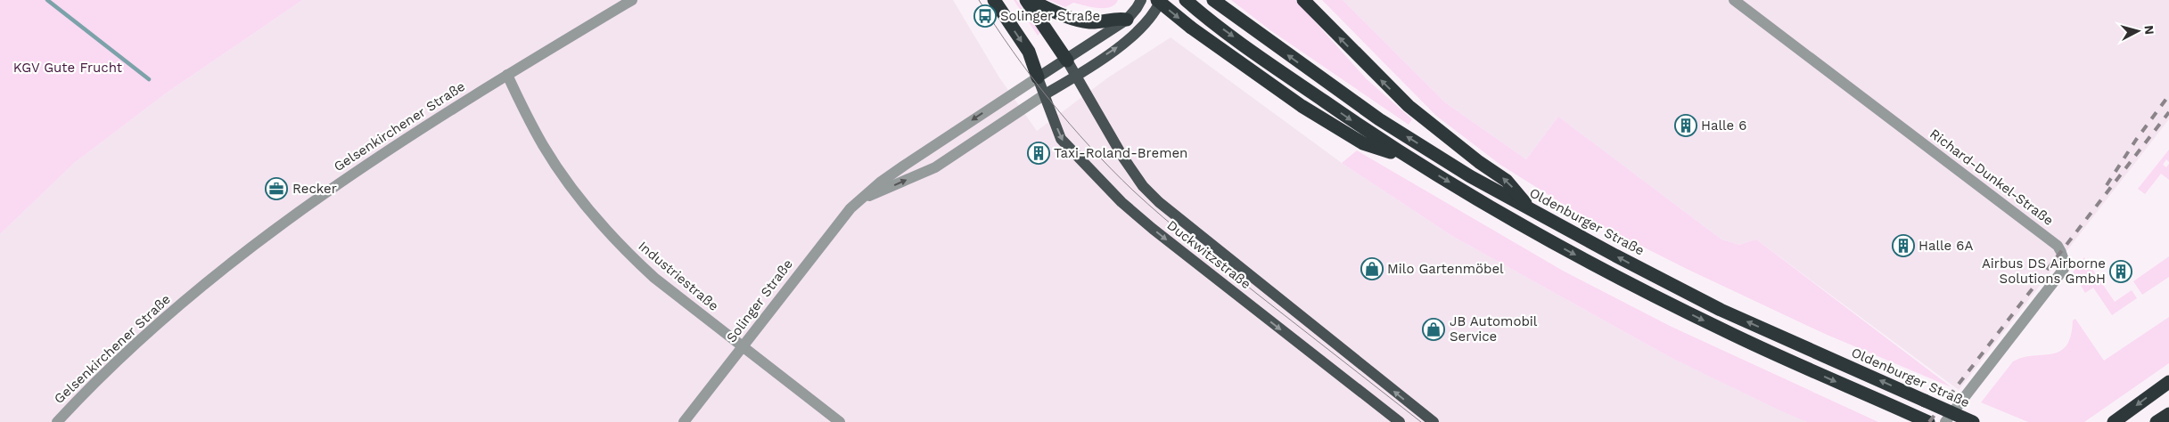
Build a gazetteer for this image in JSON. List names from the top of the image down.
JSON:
{
  "streets": {
    "highway": ["Oldenburger Straße"],
    "main road": ["Duckwitzstraße", "Solinger Straße"],
    "street": ["Gelsenkirchener Straße", "Richard-Dunkel-Straße", "Industriestraße"]
  },
  "crossings": [
    ["Gelsenkirchener Straße", "Industriestraße"],
    ["Duckwitzstraße", "Solinger Straße"],
    ["Industriestraße", "Solinger Straße"]
  ],
  "parks": ["KGV Gute Frucht"],
  "places": {
    "bus stop": ["Solinger Straße"],
    "building": [
      "Halle 6",
      "Taxi-Roland-Bremen",
      "Halle 6A",
      "Airbus DS Airborne Solutions GmbH"
    ],
    "office": ["Recker"],
    "shop": ["Milo Gartenmöbel", "JB Automobil Service"]
  },
  "north": "right"
}
